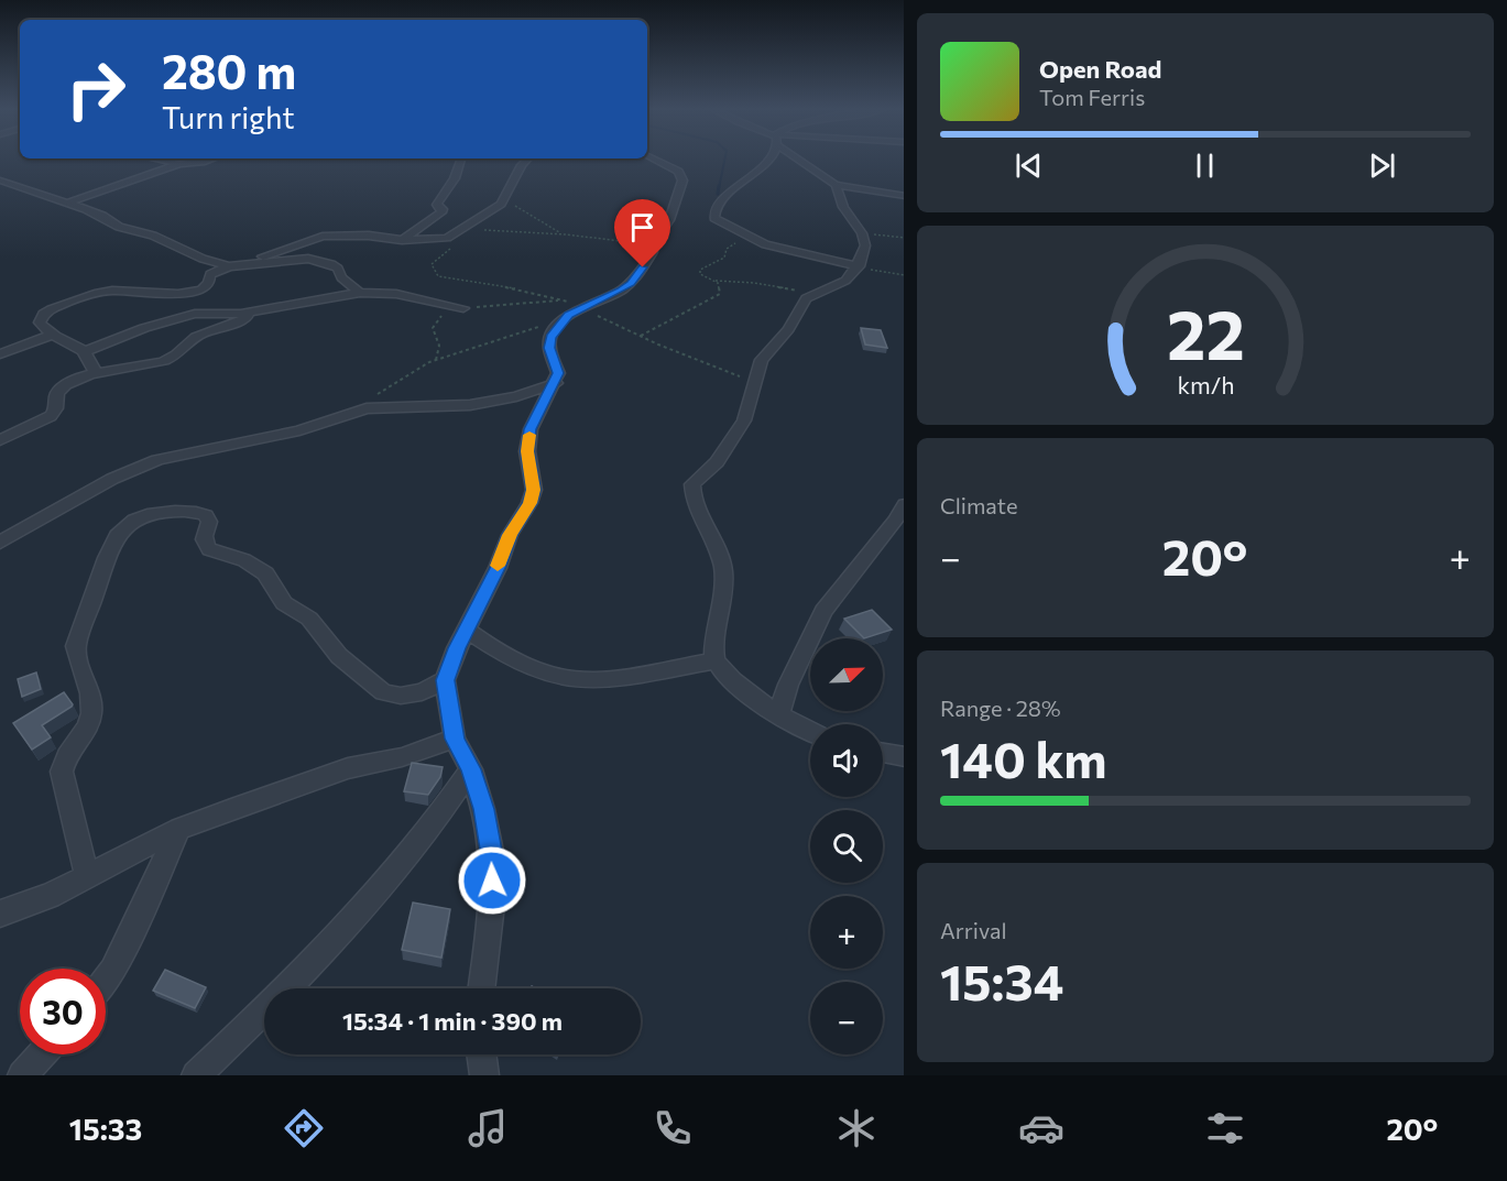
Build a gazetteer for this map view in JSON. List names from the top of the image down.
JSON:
{
  "north": "top right",
  "page": {
    "turn": ["280 m", "Turn right"],
    "song": ["Open Road", "Tom Ferris"],
    "tile": [
      "Climate",
      ["Range · 28%", "140 km"],
      ["Arrival", "15:34"]
    ],
    "heat": ["−", "20°", "+"],
    "map_buttons": ["+", "−"],
    "limit": "30",
    "trip": "15:34 · 1 min · 390 m",
    "tabs": ["15:33", "20°"],
    "gauge": ["22", "km/h"]
  }
}
